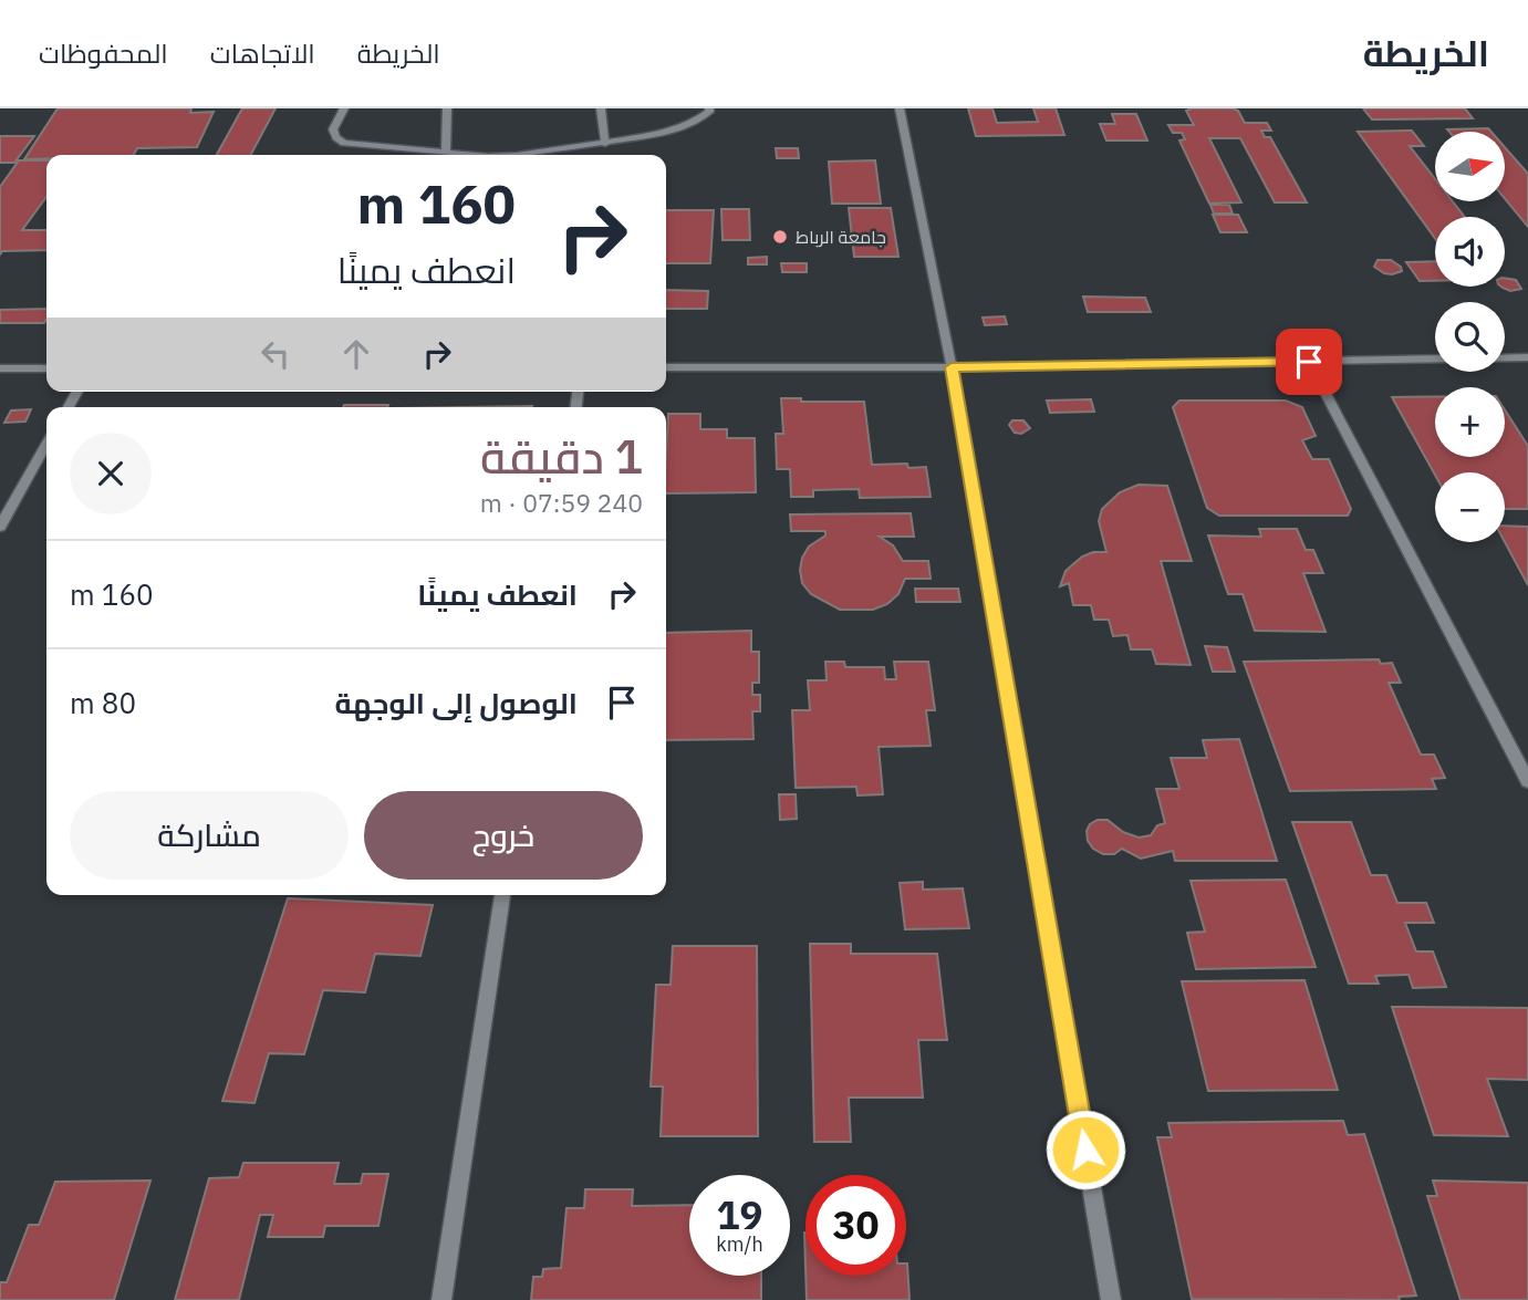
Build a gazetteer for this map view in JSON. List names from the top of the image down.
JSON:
{
  "places": ["جامعة الرباط"],
  "north": "right",
  "page": {
    "header": "الخريطة",
    "nav": ["الخريطة", "الاتجاهات", "المحفوظات"],
    "map_buttons": ["+", "−"],
    "turn": ["160 m", "انعطف يمينًا"],
    "heading": ["1 دقيقة", "240 m · 07:59"],
    "list": [
      {
        "name": "انعطف يمينًا",
        "value": "160 m"
      },
      {
        "name": "الوصول إلى الوجهة",
        "value": "80 m"
      }
    ],
    "buttons": ["خروج", "مشاركة"],
    "speed": "19 km/h",
    "limit": "30"
  }
}
